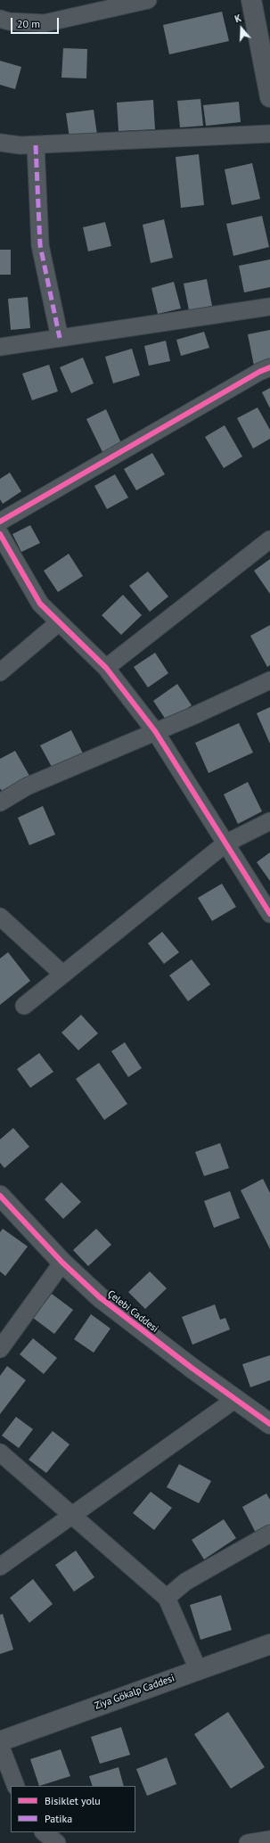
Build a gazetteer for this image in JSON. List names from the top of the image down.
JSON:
{
  "streets": {
    "street": ["Çelebi Caddesi", "Ziya Gökalp Caddesi"]
  },
  "legend": ["Bisiklet yolu", "Patika"],
  "scale_bar": "20 m",
  "north": "top"
}
